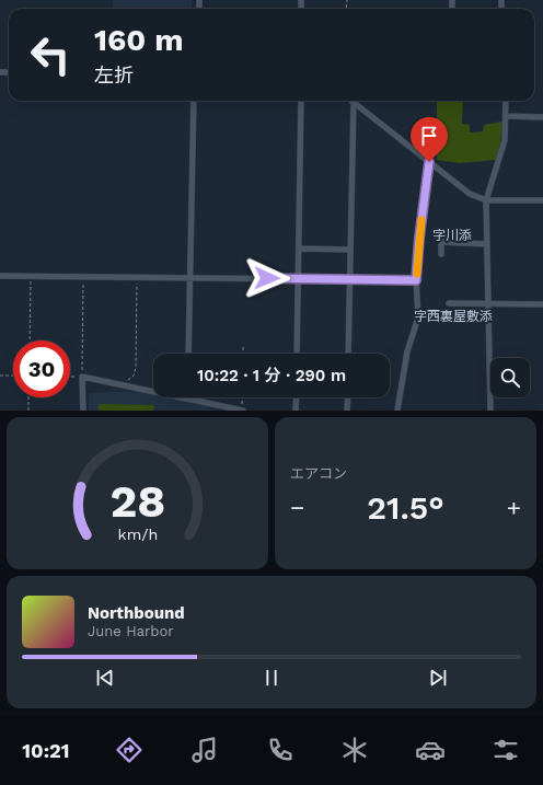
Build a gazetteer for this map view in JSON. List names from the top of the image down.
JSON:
{
  "districts": ["字川添", "字西裏屋敷添"],
  "page": {
    "turn": ["160 m", "左折"],
    "limit": "30",
    "trip": "10:22 · 1 分 · 290 m",
    "tile": "エアコン",
    "heat": ["−", "21.5°", "+"],
    "song": ["Northbound", "June Harbor"],
    "tabs": "10:21",
    "gauge": ["28", "km/h"]
  }
}
